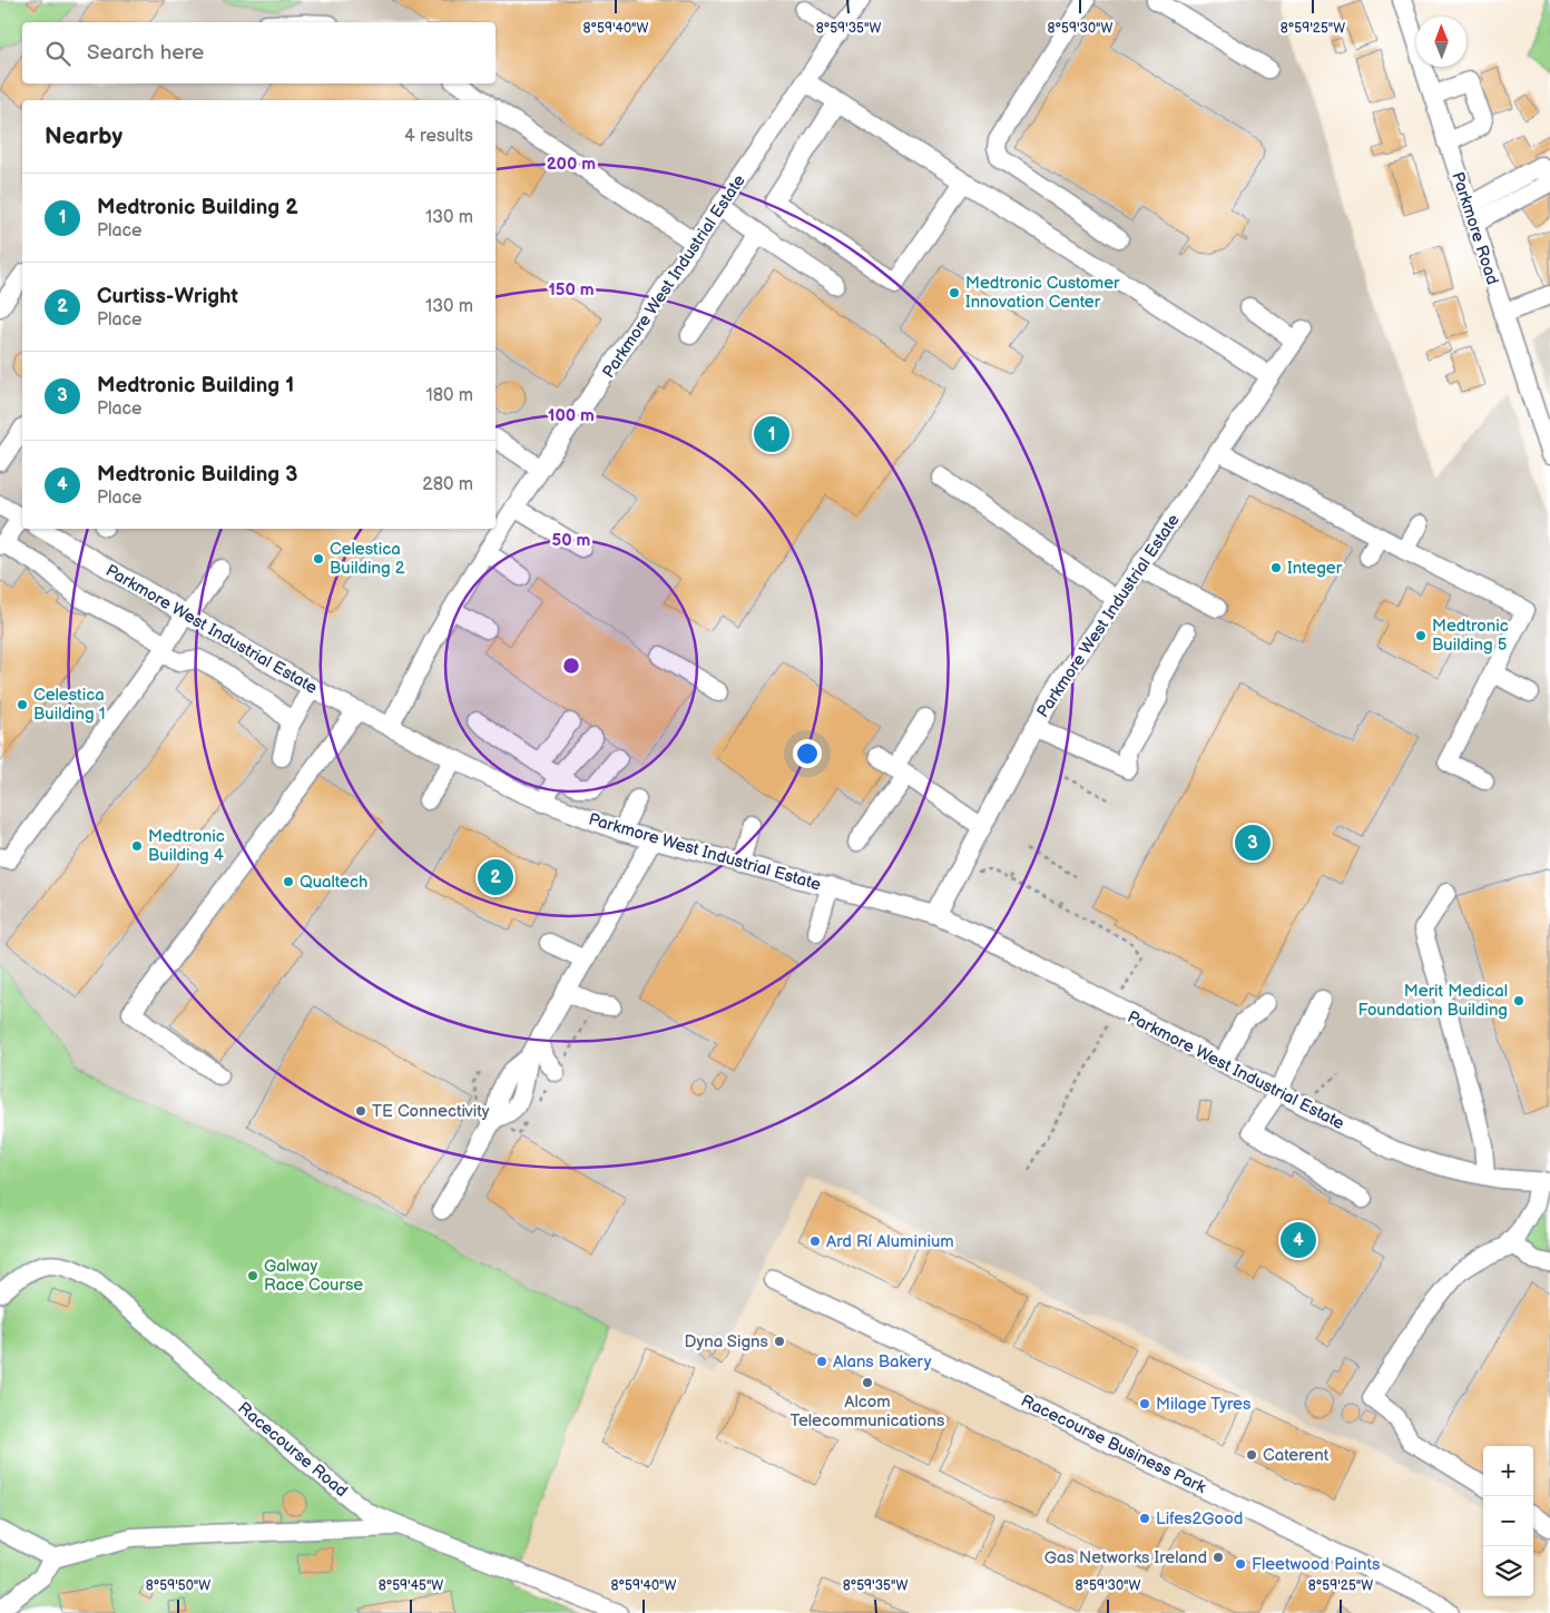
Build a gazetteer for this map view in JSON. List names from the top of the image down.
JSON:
{
  "streets": {
    "street": [
      "Parkmore Road",
      "Parkmore West Industrial Estate",
      "Racecourse Business Park",
      "Racecourse Road"
    ]
  },
  "places": [
    "Medtronic Customer Innovation Center",
    "Celestica Building 2",
    "Integer",
    "Medtronic Building 5",
    "Celestica Building 1",
    "Medtronic Building 4",
    "Qualtech",
    "Merit Medical Foundation Building",
    "TE Connectivity",
    "Ard Rí Aluminium",
    "Galway Race Course",
    "Dyna Signs",
    "Alans Bakery",
    "Alcom Telecommunications",
    "Milage Tyres",
    "Caterent",
    "Lifes2Good",
    "Gas Networks Ireland",
    "Fleetwood Paints"
  ],
  "north": "top",
  "page": {
    "search": "Search here",
    "heading": ["Nearby", "4 results"],
    "list": [
      {
        "mark": "1",
        "name": "Medtronic Building 2",
        "note": "Place",
        "value": "130 m"
      },
      {
        "mark": "2",
        "name": "Curtiss-Wright",
        "note": "Place",
        "value": "130 m"
      },
      {
        "mark": "3",
        "name": "Medtronic Building 1",
        "note": "Place",
        "value": "180 m"
      },
      {
        "mark": "4",
        "name": "Medtronic Building 3",
        "note": "Place",
        "value": "280 m"
      }
    ],
    "pins": [
      "1",
      "3",
      "2",
      "4"
    ],
    "map_buttons": ["+", "−"]
  },
  "coordinates": [
    "8°59'40\"W",
    "8°59'35\"W",
    "8°59'30\"W",
    "8°59'25\"W",
    "8°59'50\"W",
    "8°59'45\"W"
  ],
  "rings": [
    "200 m",
    "150 m",
    "100 m",
    "50 m"
  ]
}
